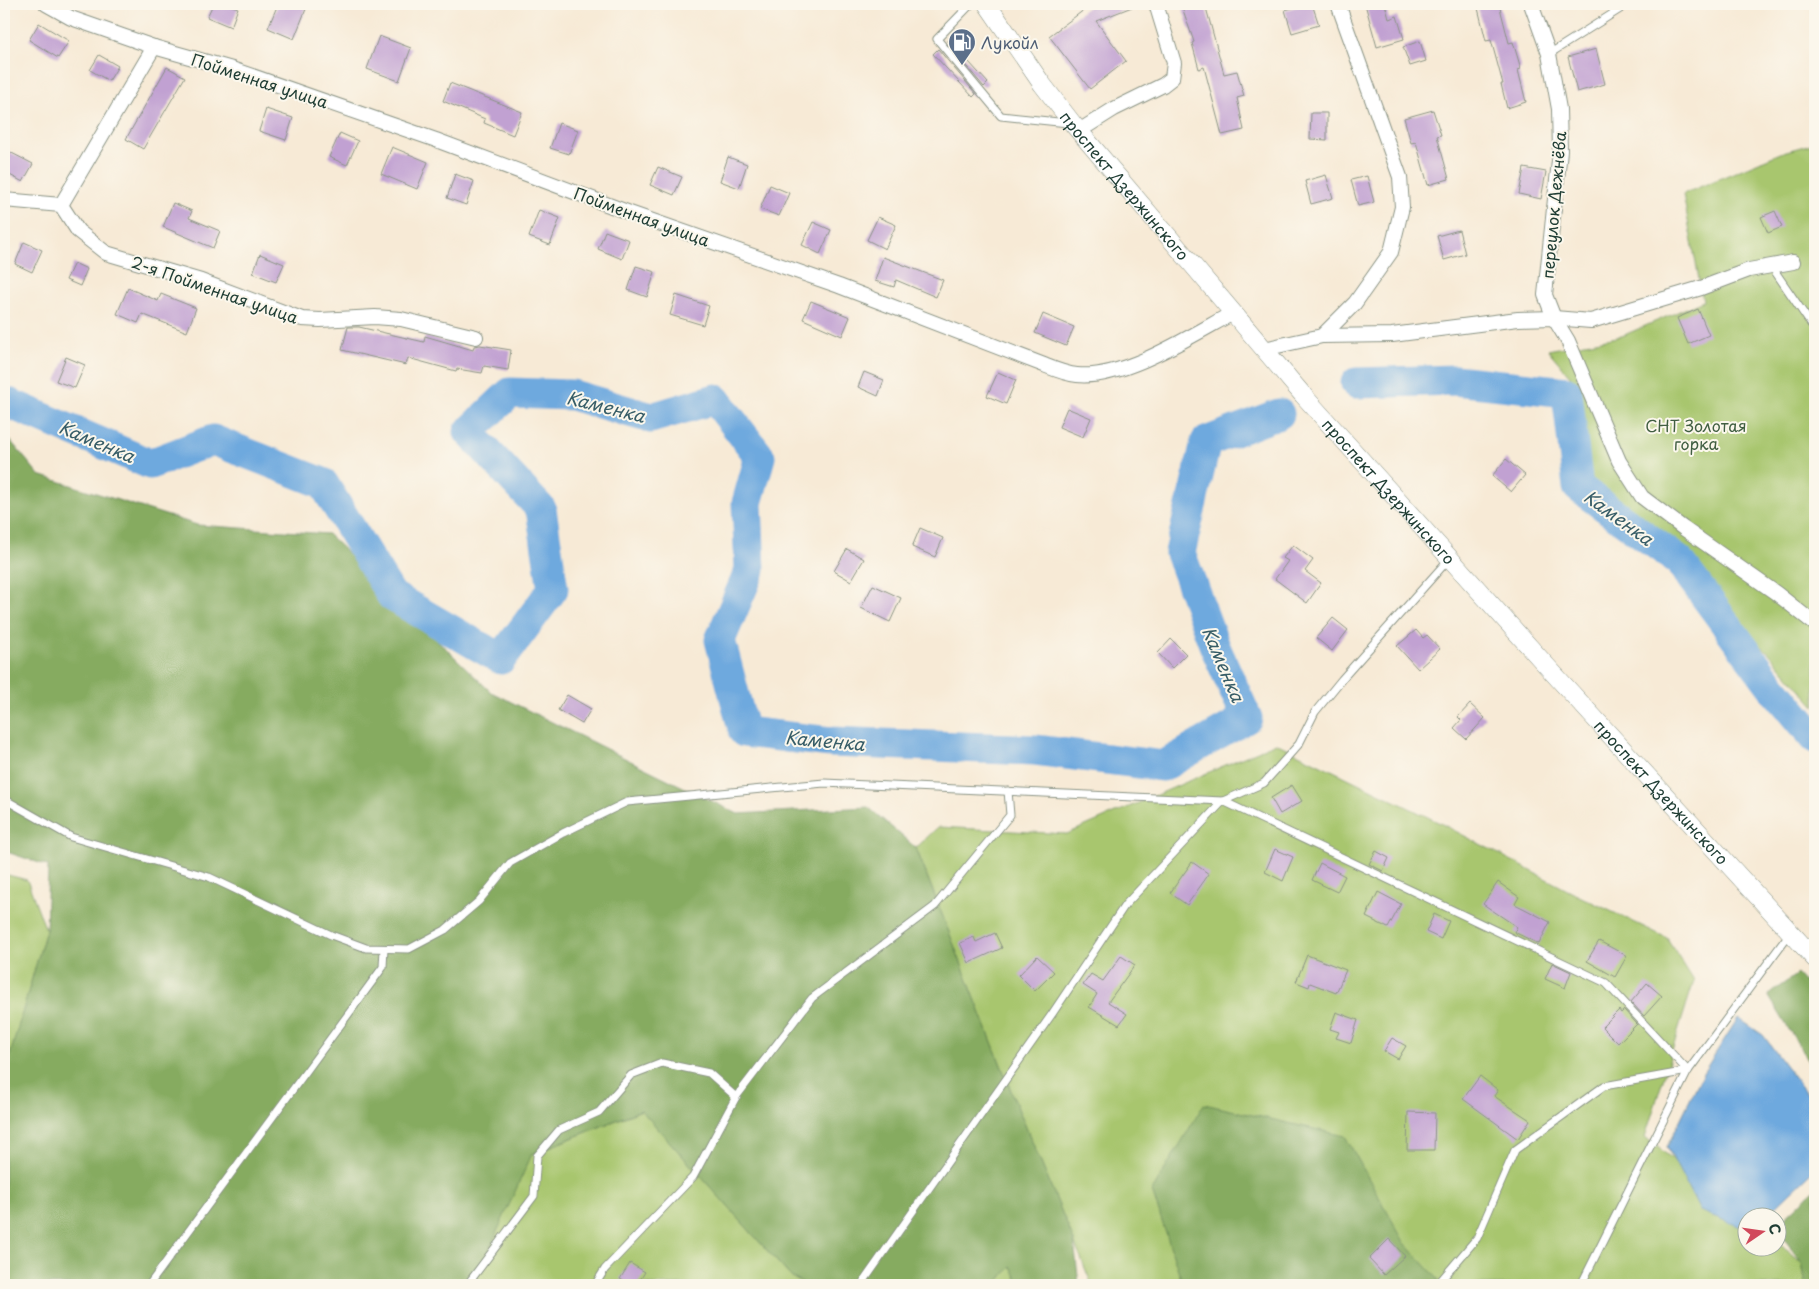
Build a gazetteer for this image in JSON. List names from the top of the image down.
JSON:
{
  "streets": {
    "street": [
      "Пойменная улица",
      "проспект Дзержинского",
      "переулок Дежнёва",
      "2-я Пойменная улица"
    ]
  },
  "crossings": [
    ["Пойменная улица", "проспект Дзержинского"]
  ],
  "water": ["Каменка"],
  "parks": ["СНТ Золотая горка"],
  "places": {
    "fuel station": ["Лукойл"]
  },
  "north": "right"
}
